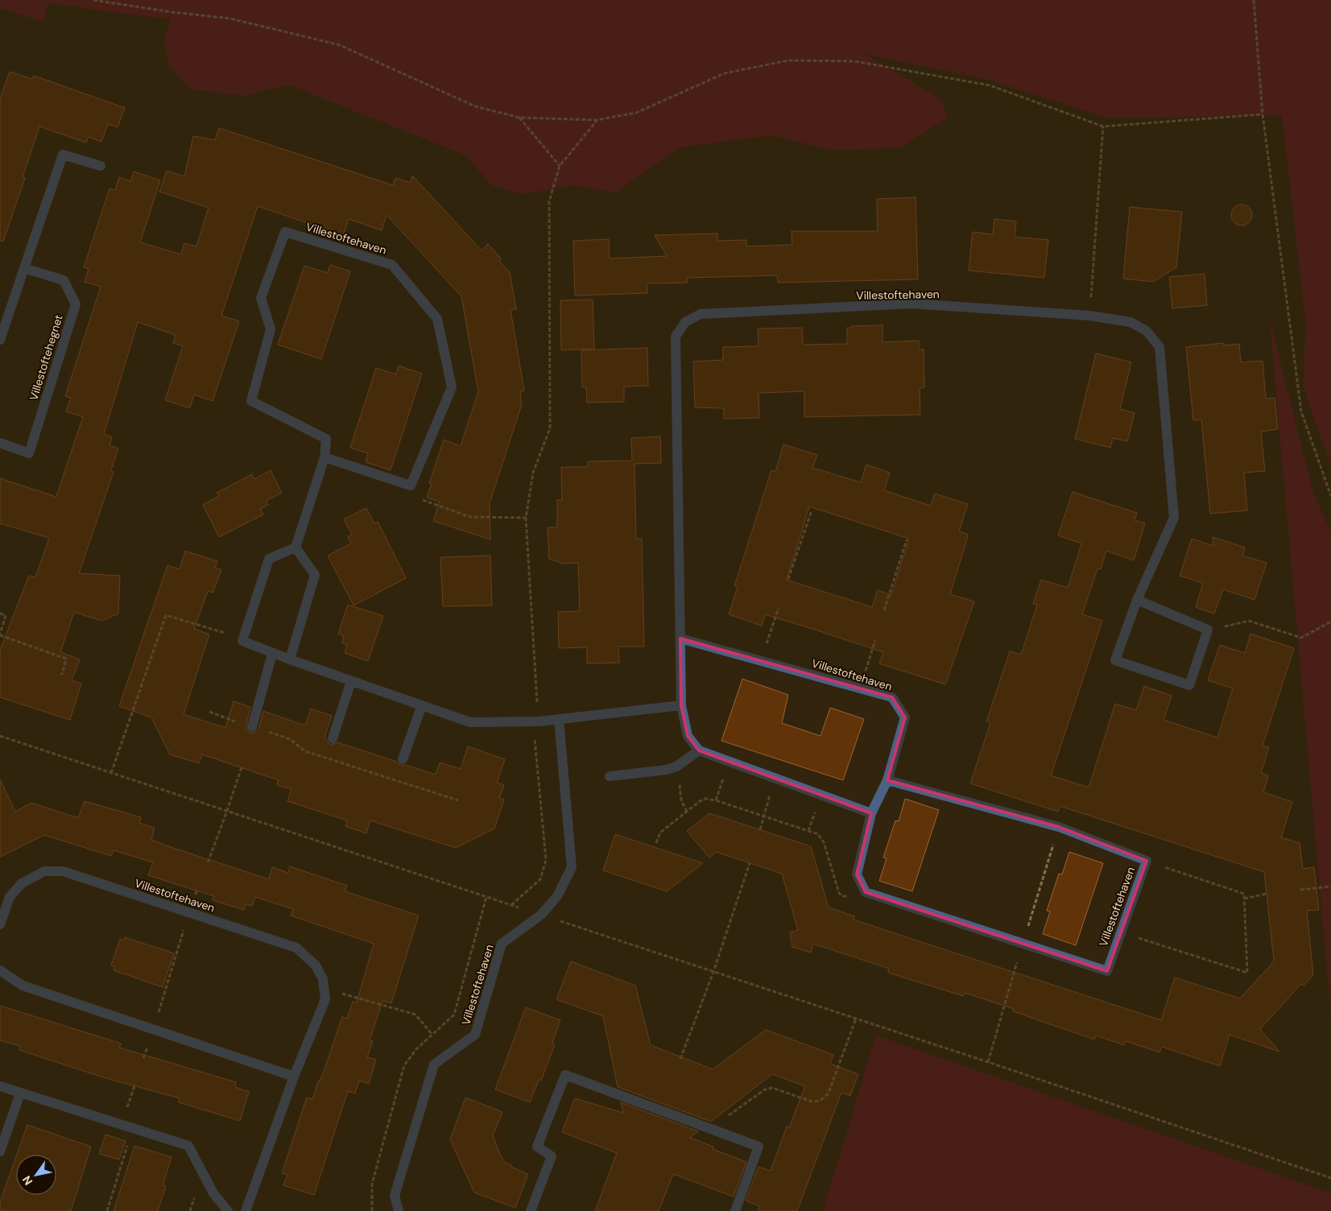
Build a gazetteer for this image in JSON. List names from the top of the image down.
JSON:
{
  "streets": {
    "street": ["Villestoftehaven", "Villestoftehegnet"]
  },
  "north": "bottom left"
}
